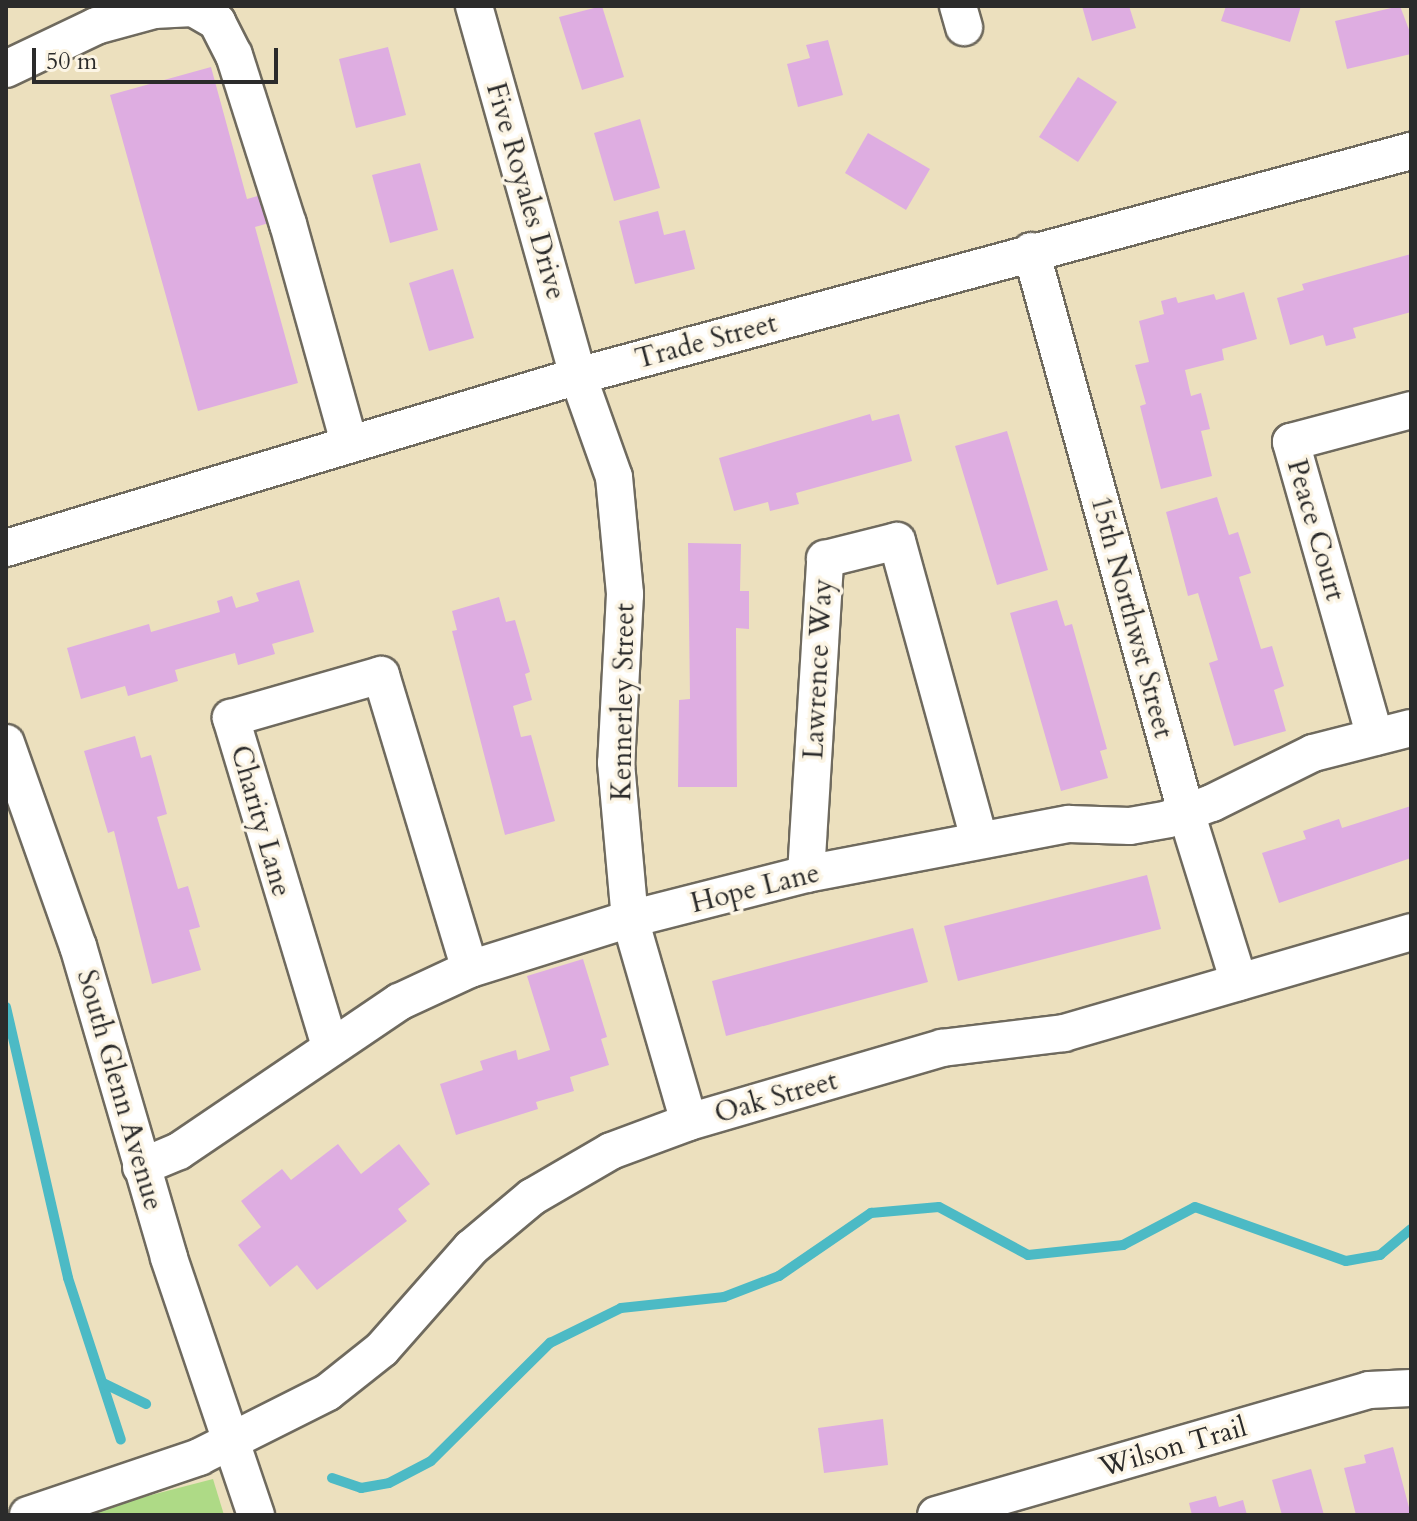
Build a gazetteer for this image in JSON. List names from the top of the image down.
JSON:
{
  "streets": {
    "street": [
      "Five Royales Drive",
      "Trade Street",
      "Peace Court",
      "15th Northwst Street",
      "Lawrence Way",
      "Kennerley Street",
      "Charity Lane",
      "Hope Lane",
      "South Glenn Avenue",
      "Oak Street",
      "Wilson Trail"
    ]
  },
  "crossings": [
    ["Five Royales Drive", "Trade Street"],
    ["Five Royales Drive", "Kennerley Street"],
    ["Trade Street", "15th Northwst Street"],
    ["Trade Street", "Kennerley Street"],
    ["Peace Court", "Hope Lane"],
    ["15th Northwst Street", "Hope Lane"],
    ["15th Northwst Street", "Oak Street"],
    ["Lawrence Way", "Hope Lane"],
    ["Kennerley Street", "Hope Lane"],
    ["Kennerley Street", "Oak Street"],
    ["Charity Lane", "Hope Lane"],
    ["Hope Lane", "South Glenn Avenue"],
    ["South Glenn Avenue", "Oak Street"]
  ],
  "scale_bar": "50 m"
}
